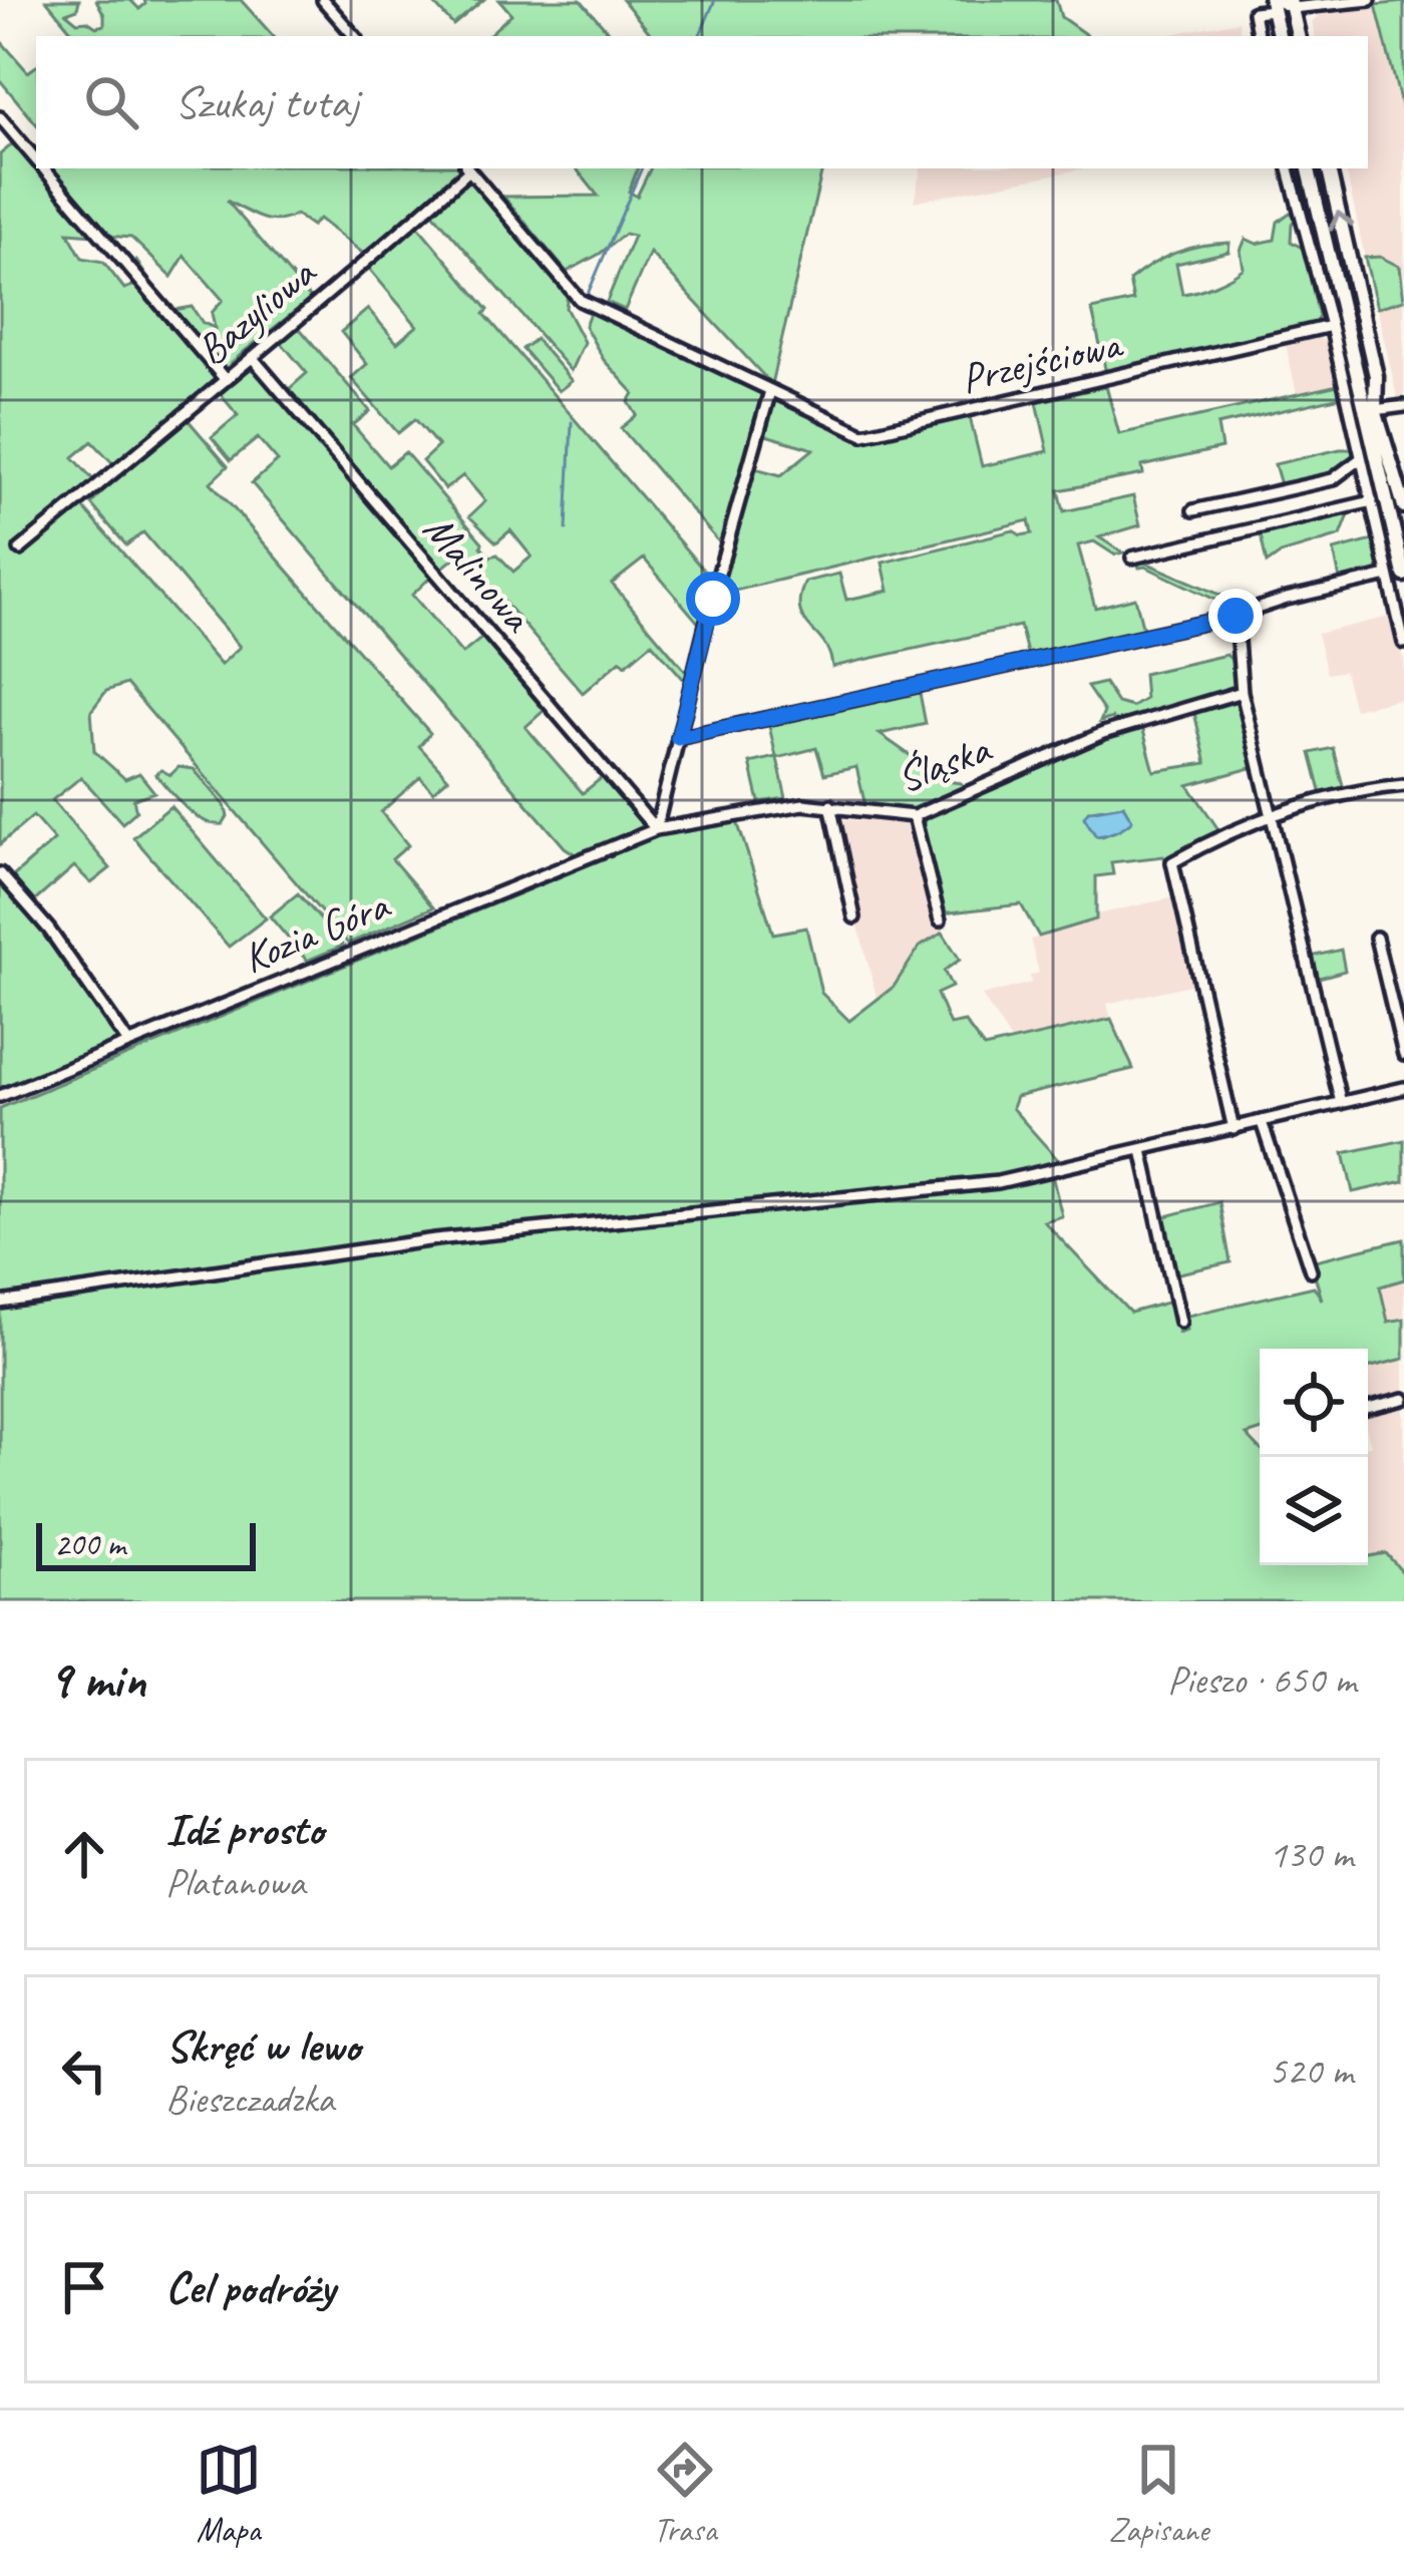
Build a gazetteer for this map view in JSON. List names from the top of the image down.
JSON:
{
  "streets": {
    "street": [
      "Bazyliowa",
      "Przejściowa",
      "Malinowa",
      "Śląska",
      "Kozia Góra"
    ]
  },
  "crossings": [
    ["Bazyliowa", "Malinowa"],
    ["Malinowa", "Śląska"],
    ["Malinowa", "Kozia Góra"],
    ["Śląska", "Kozia Góra"]
  ],
  "scale_bar": "200 m",
  "page": {
    "search": "Szukaj tutaj",
    "scale": "200 m",
    "heading": ["9 min", "Pieszo · 650 m"],
    "list": [
      ["Idź prosto", "Platanowa", "130 m"],
      ["Skręć w lewo", "Bieszczadzka", "520 m"],
      "Cel podróży"
    ],
    "nav": ["Mapa", "Trasa", "Zapisane"]
  }
}
